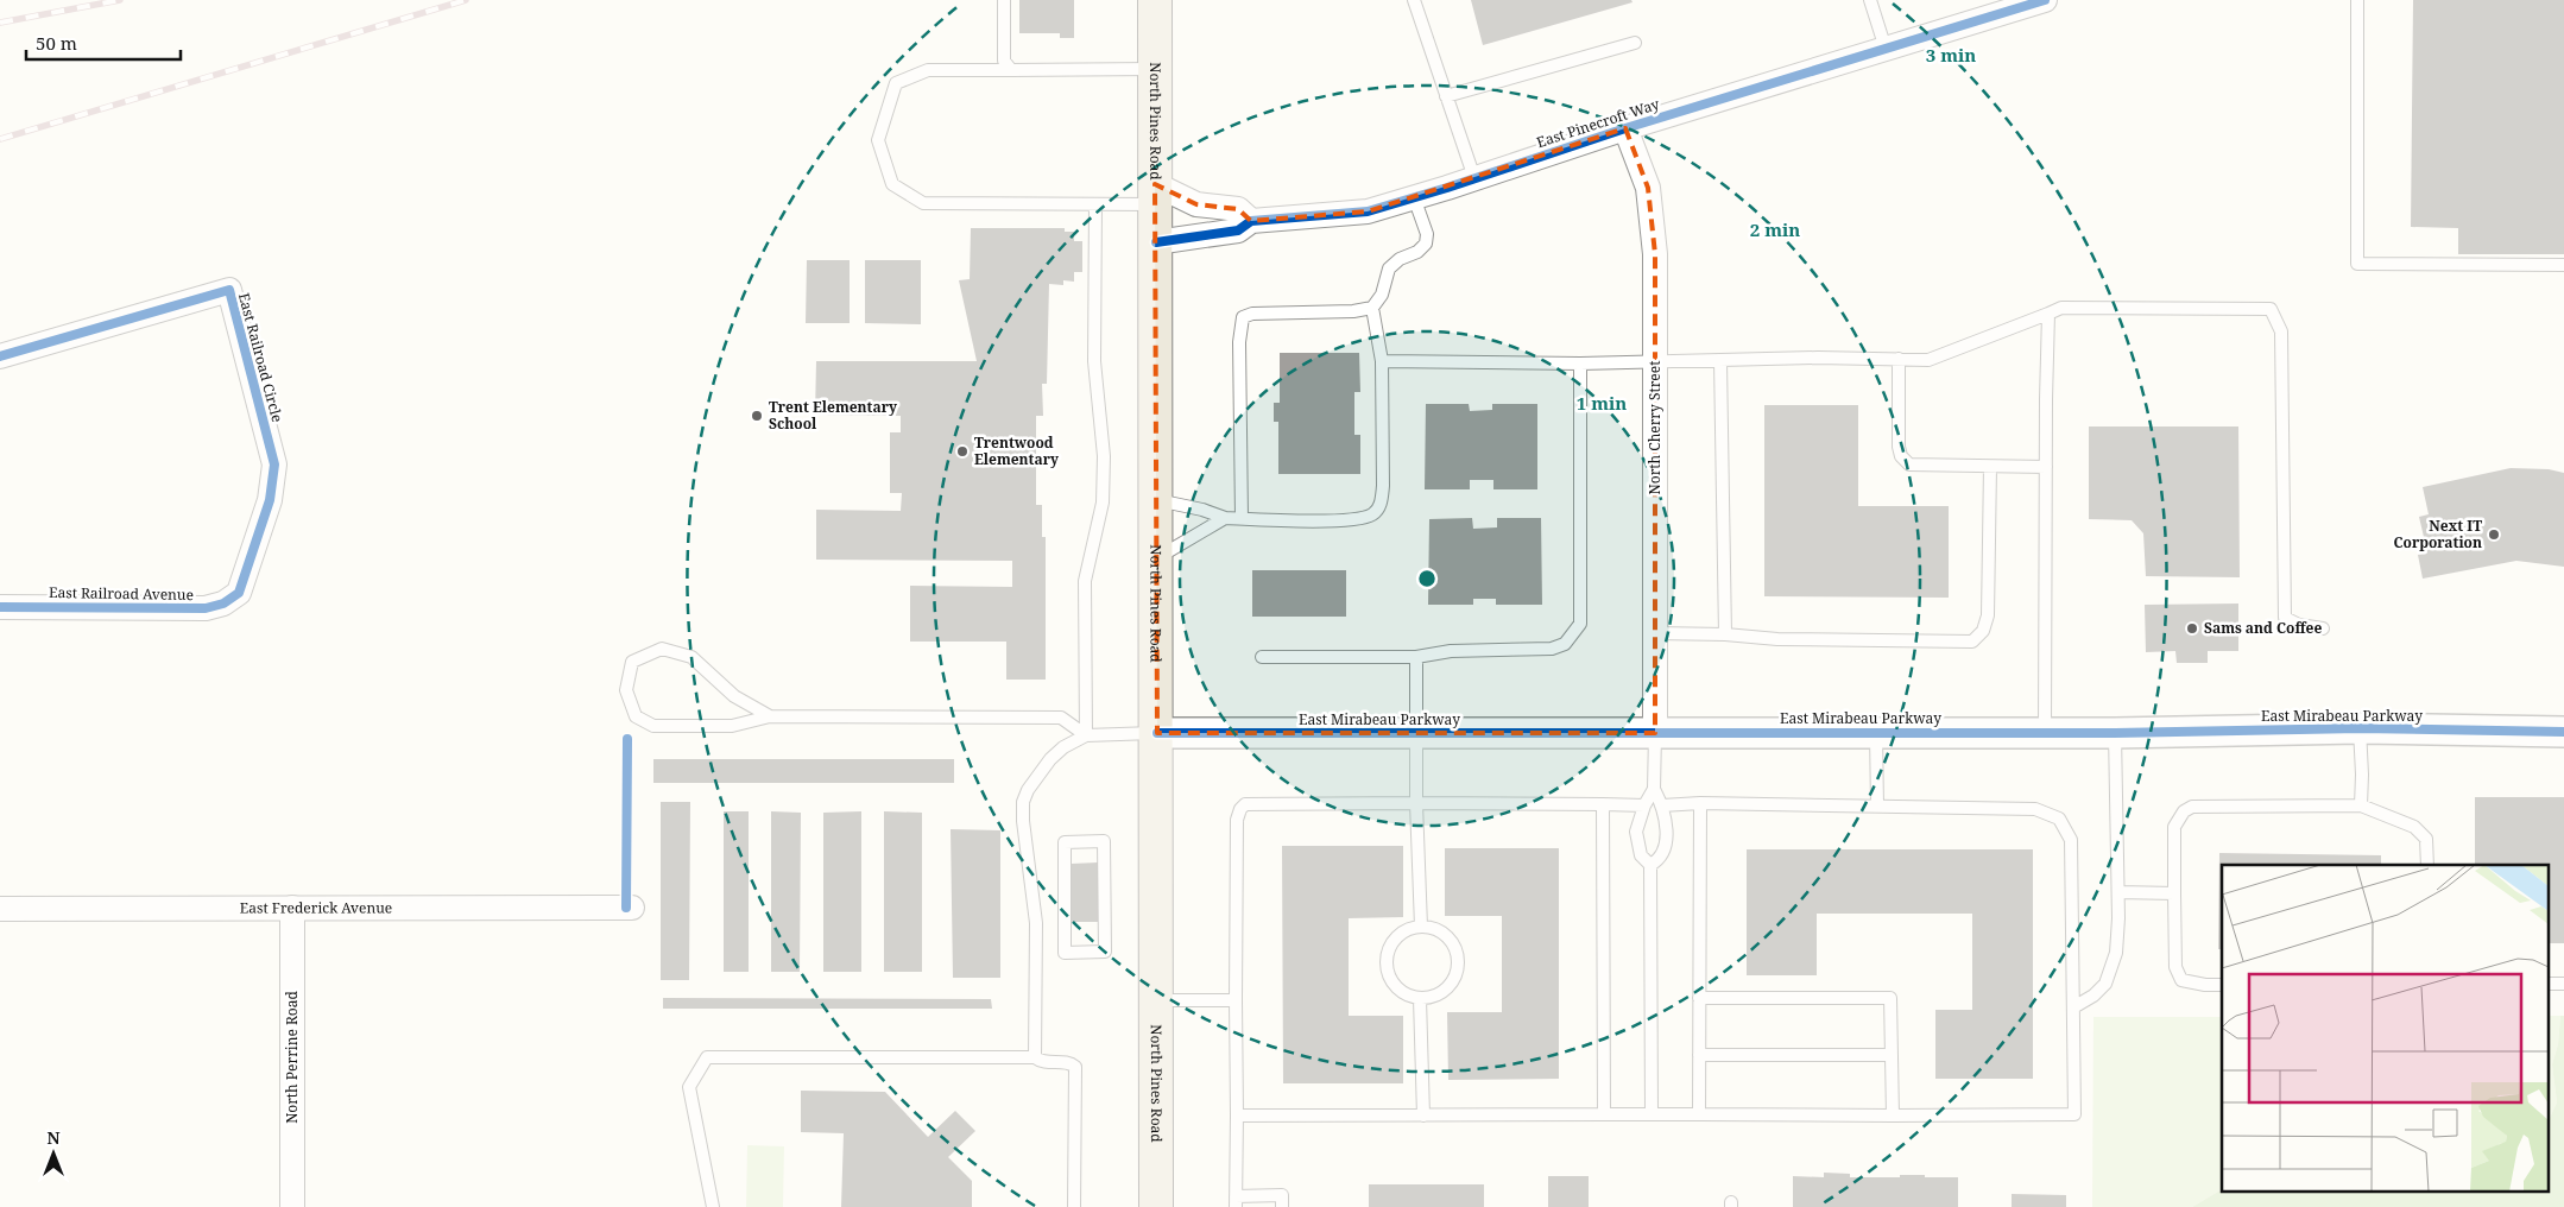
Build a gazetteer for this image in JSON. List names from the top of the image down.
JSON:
{
  "streets": {
    "main road": ["North Pines Road"],
    "street": [
      "East Pinecroft Way",
      "East Railroad Circle",
      "North Cherry Street",
      "East Railroad Avenue",
      "East Mirabeau Parkway",
      "East Frederick Avenue",
      "North Perrine Road"
    ]
  },
  "crossings": [
    ["North Pines Road", "East Pinecroft Way"],
    ["North Pines Road", "East Mirabeau Parkway"],
    ["East Pinecroft Way", "North Cherry Street"],
    ["East Railroad Circle", "East Railroad Avenue"],
    ["North Cherry Street", "East Mirabeau Parkway"],
    ["East Frederick Avenue", "North Perrine Road"]
  ],
  "places": [
    "Trent Elementary School",
    "Trentwood Elementary",
    "Next IT Corporation",
    "Sams and Coffee"
  ],
  "scale_bar": "50 m",
  "north": "top",
  "rings": ["3 min", "2 min", "1 min"]
}
